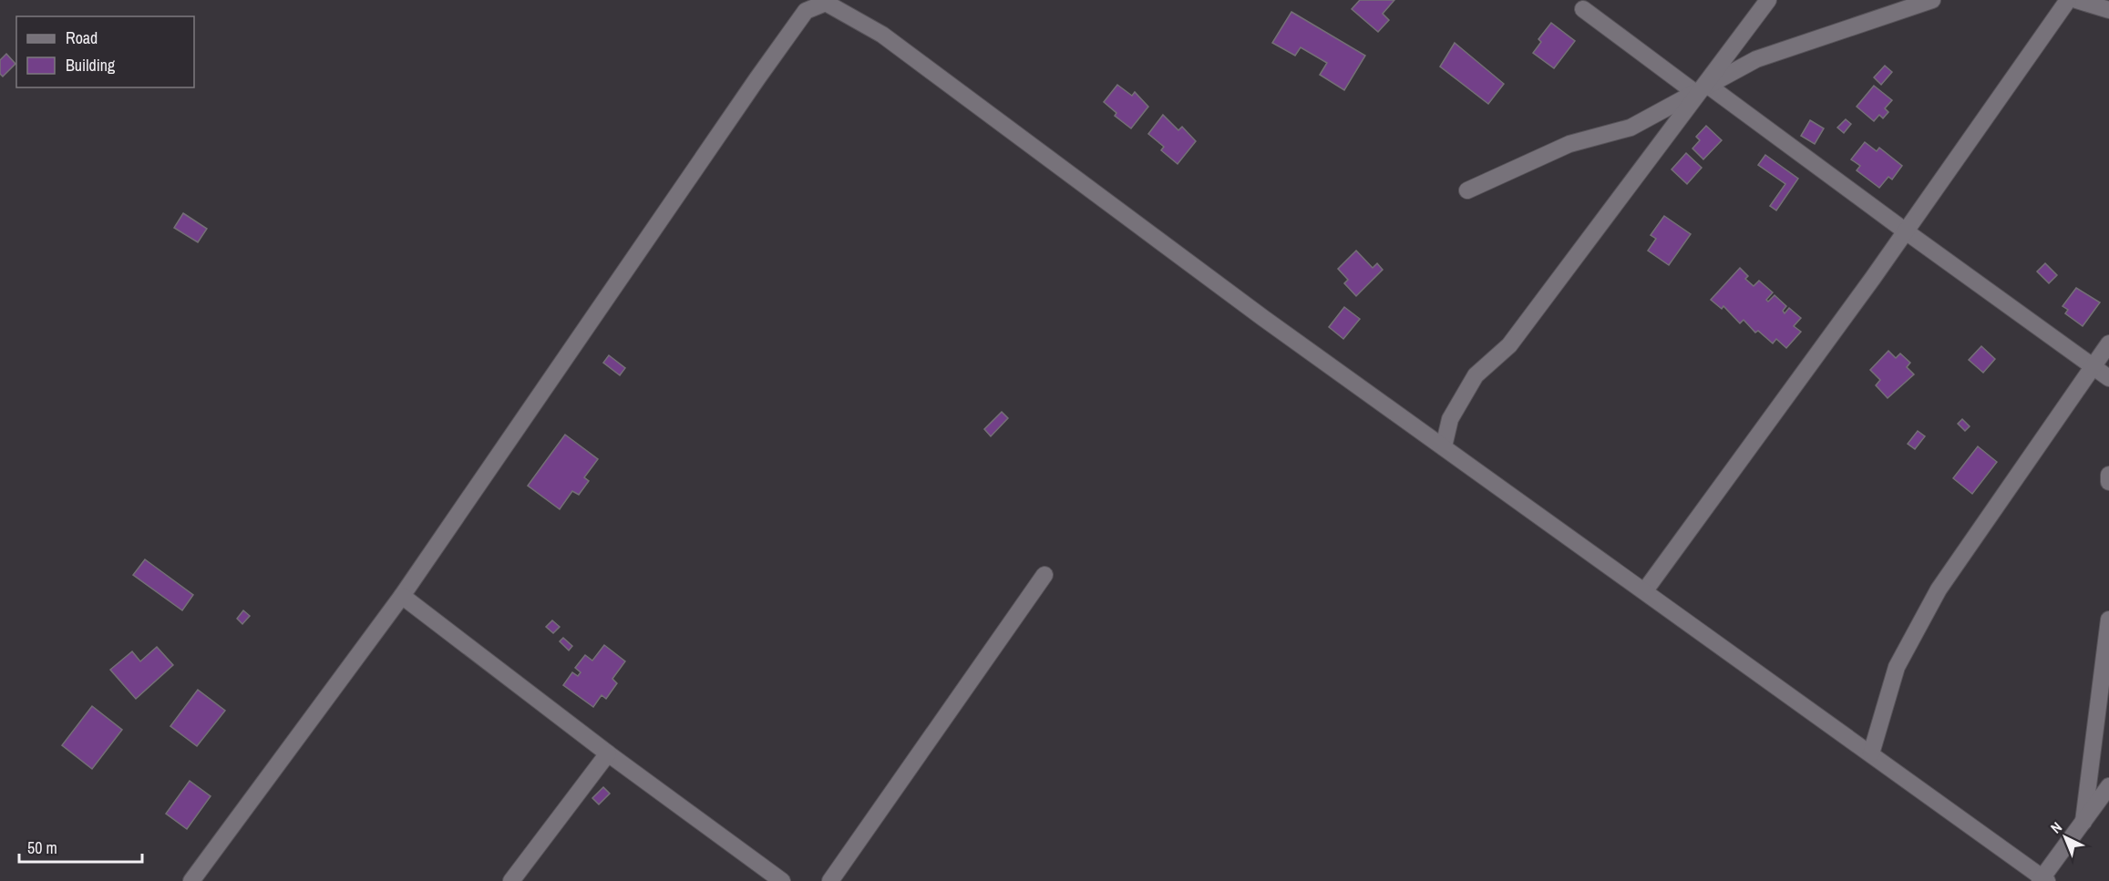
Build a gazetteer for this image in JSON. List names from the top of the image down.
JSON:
{
  "legend": ["Road", "Building"],
  "scale_bar": "50 m",
  "north": "top left"
}
